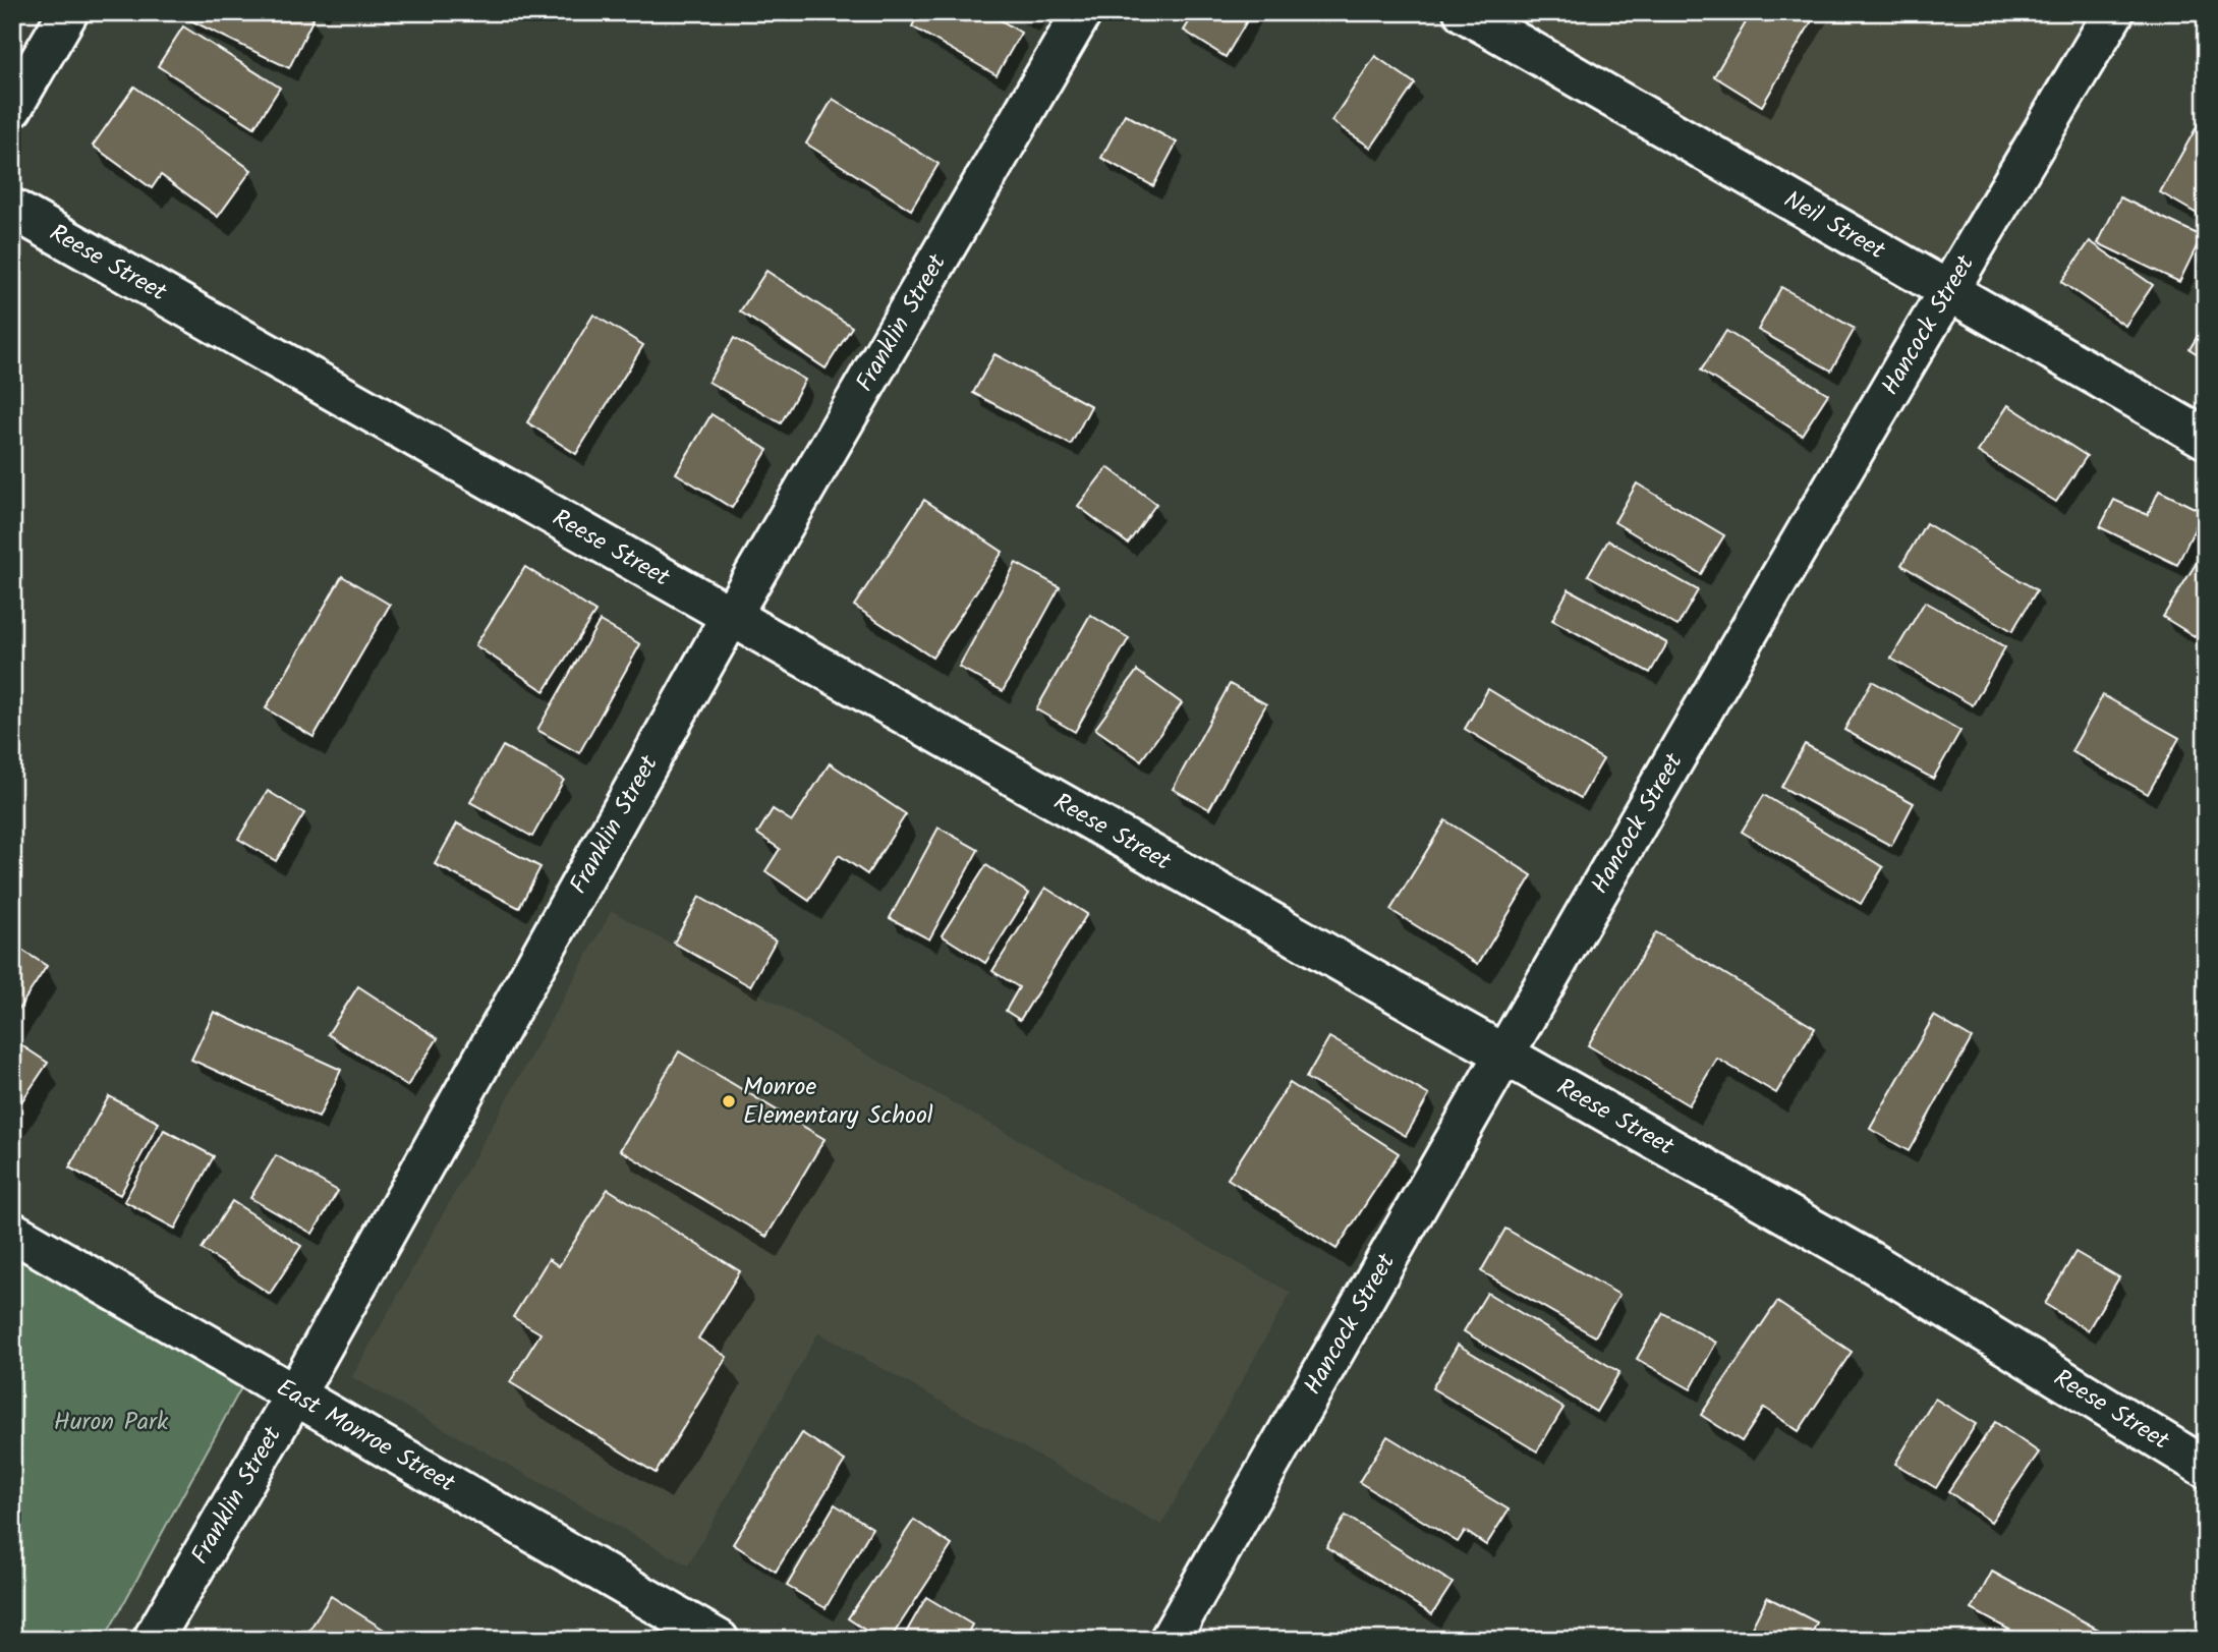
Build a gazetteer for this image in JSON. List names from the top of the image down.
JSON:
{
  "streets": {
    "street": [
      "Neil Street",
      "Reese Street",
      "Franklin Street",
      "Hancock Street",
      "East Monroe Street"
    ]
  },
  "crossings": [
    ["Neil Street", "Hancock Street"],
    ["Reese Street", "Franklin Street"],
    ["Reese Street", "Hancock Street"],
    ["Franklin Street", "East Monroe Street"]
  ],
  "parks": ["Huron Park"],
  "places": ["Monroe Elementary School"]
}
